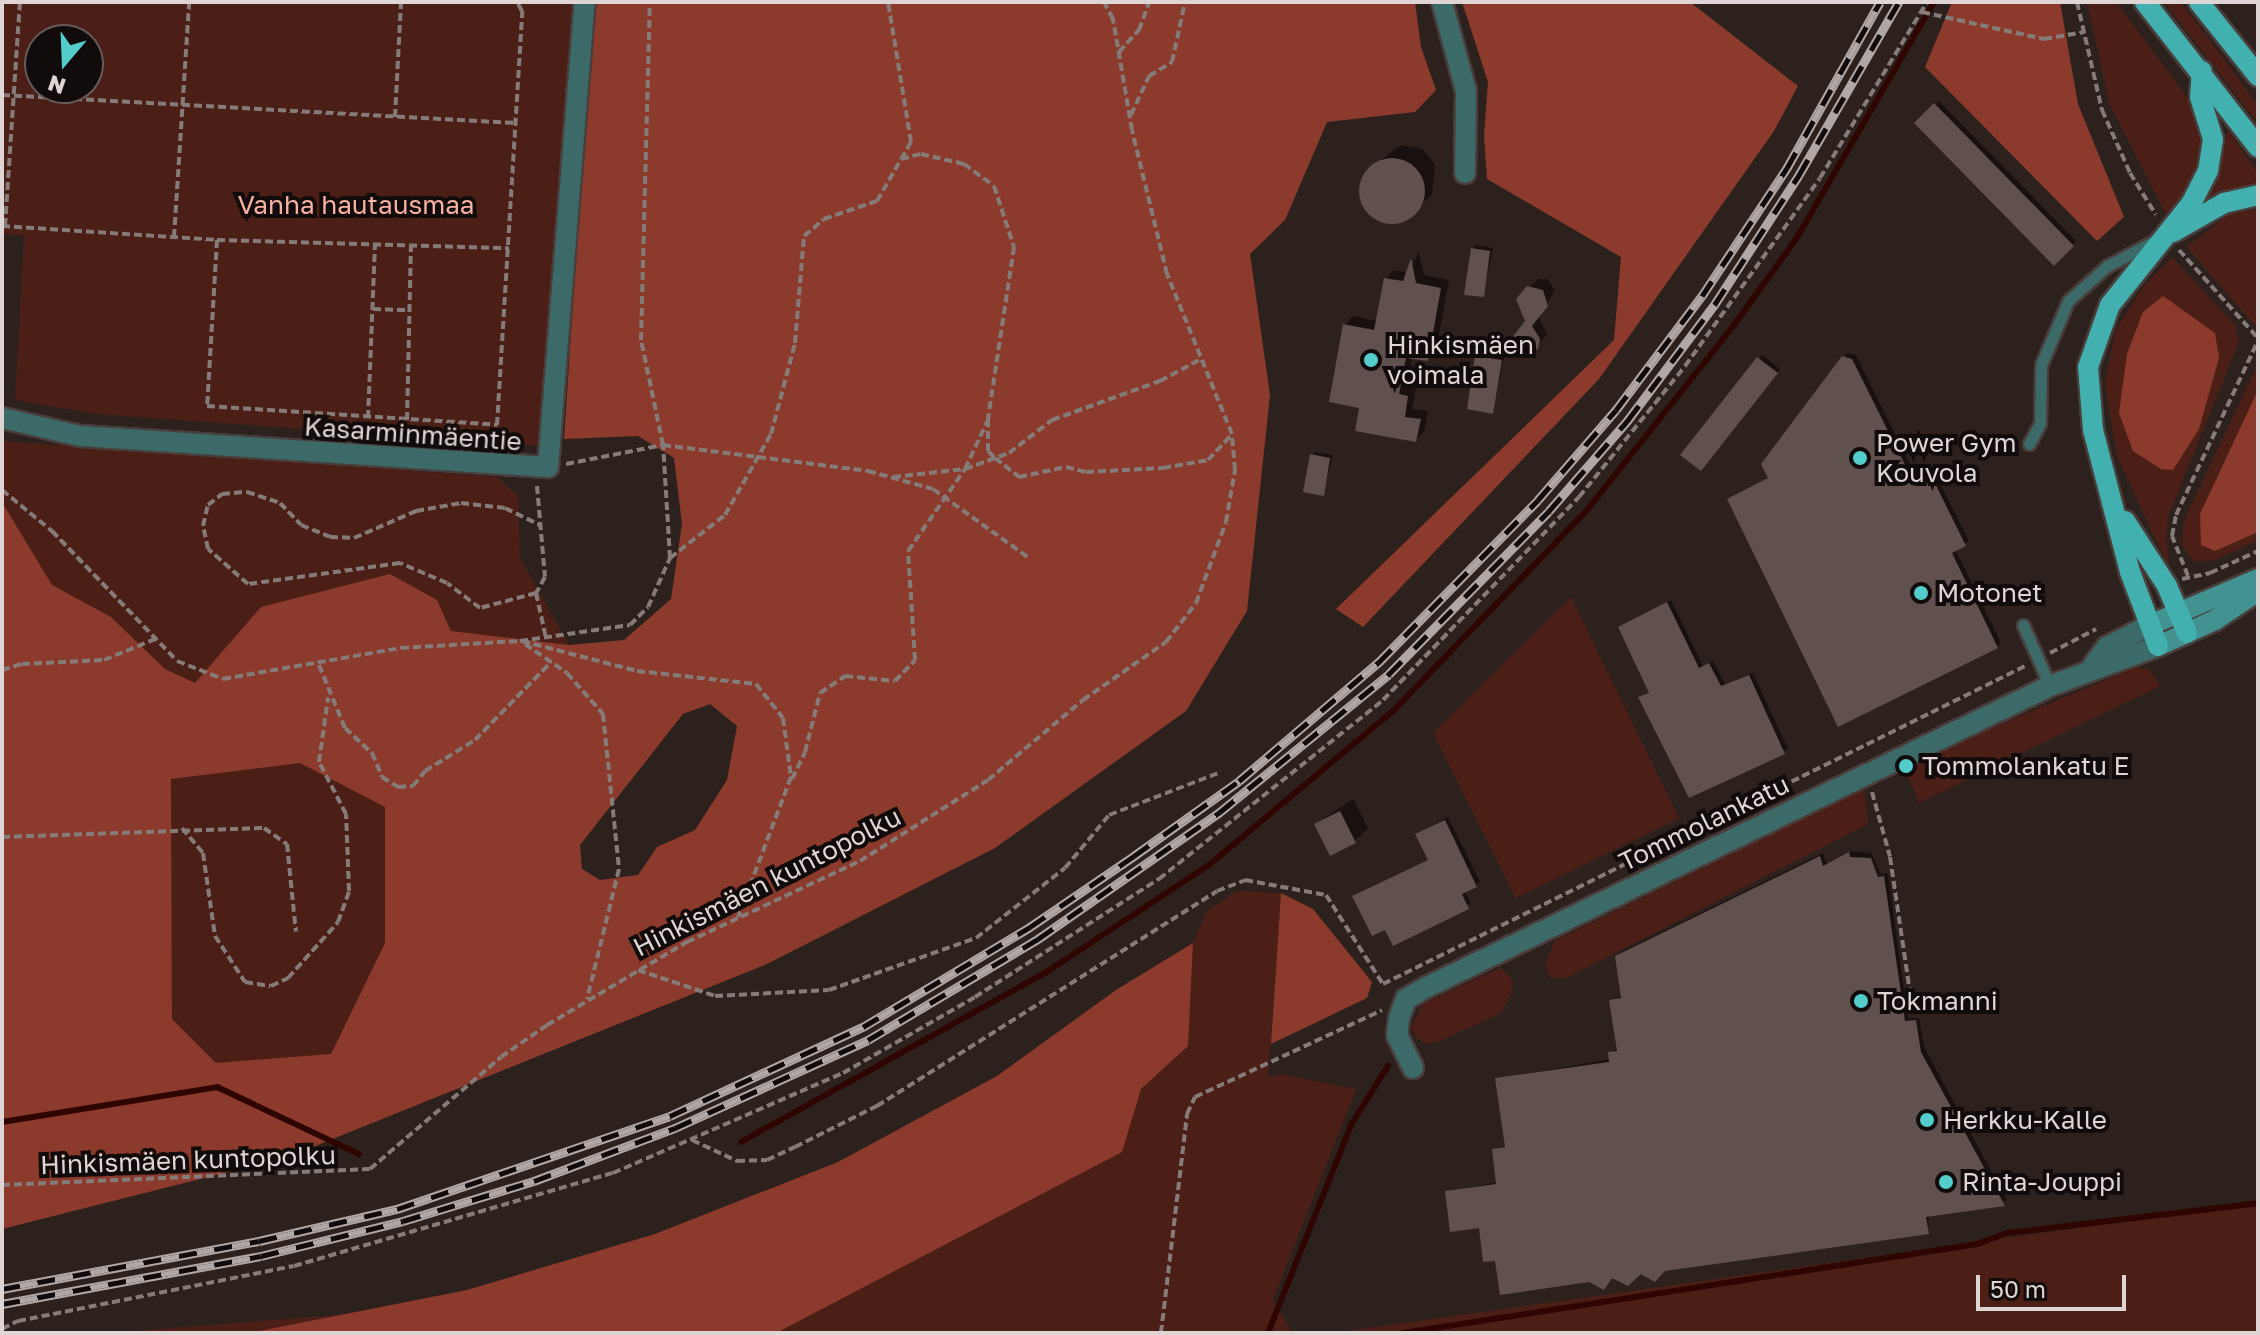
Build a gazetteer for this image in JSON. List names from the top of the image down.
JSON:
{
  "streets": {
    "street": ["Kasarminmäentie", "Tommolankatu"],
    "path": ["Hinkismäen kuntopolku"]
  },
  "parks": ["Vanha hautausmaa"],
  "places": [
    "Hinkismäen voimala",
    "Power Gym Kouvola",
    "Motonet",
    "Tommolankatu E",
    "Tokmanni",
    "Herkku-Kalle",
    "Rinta-Jouppi"
  ],
  "scale_bar": "50 m",
  "north": "bottom"
}
